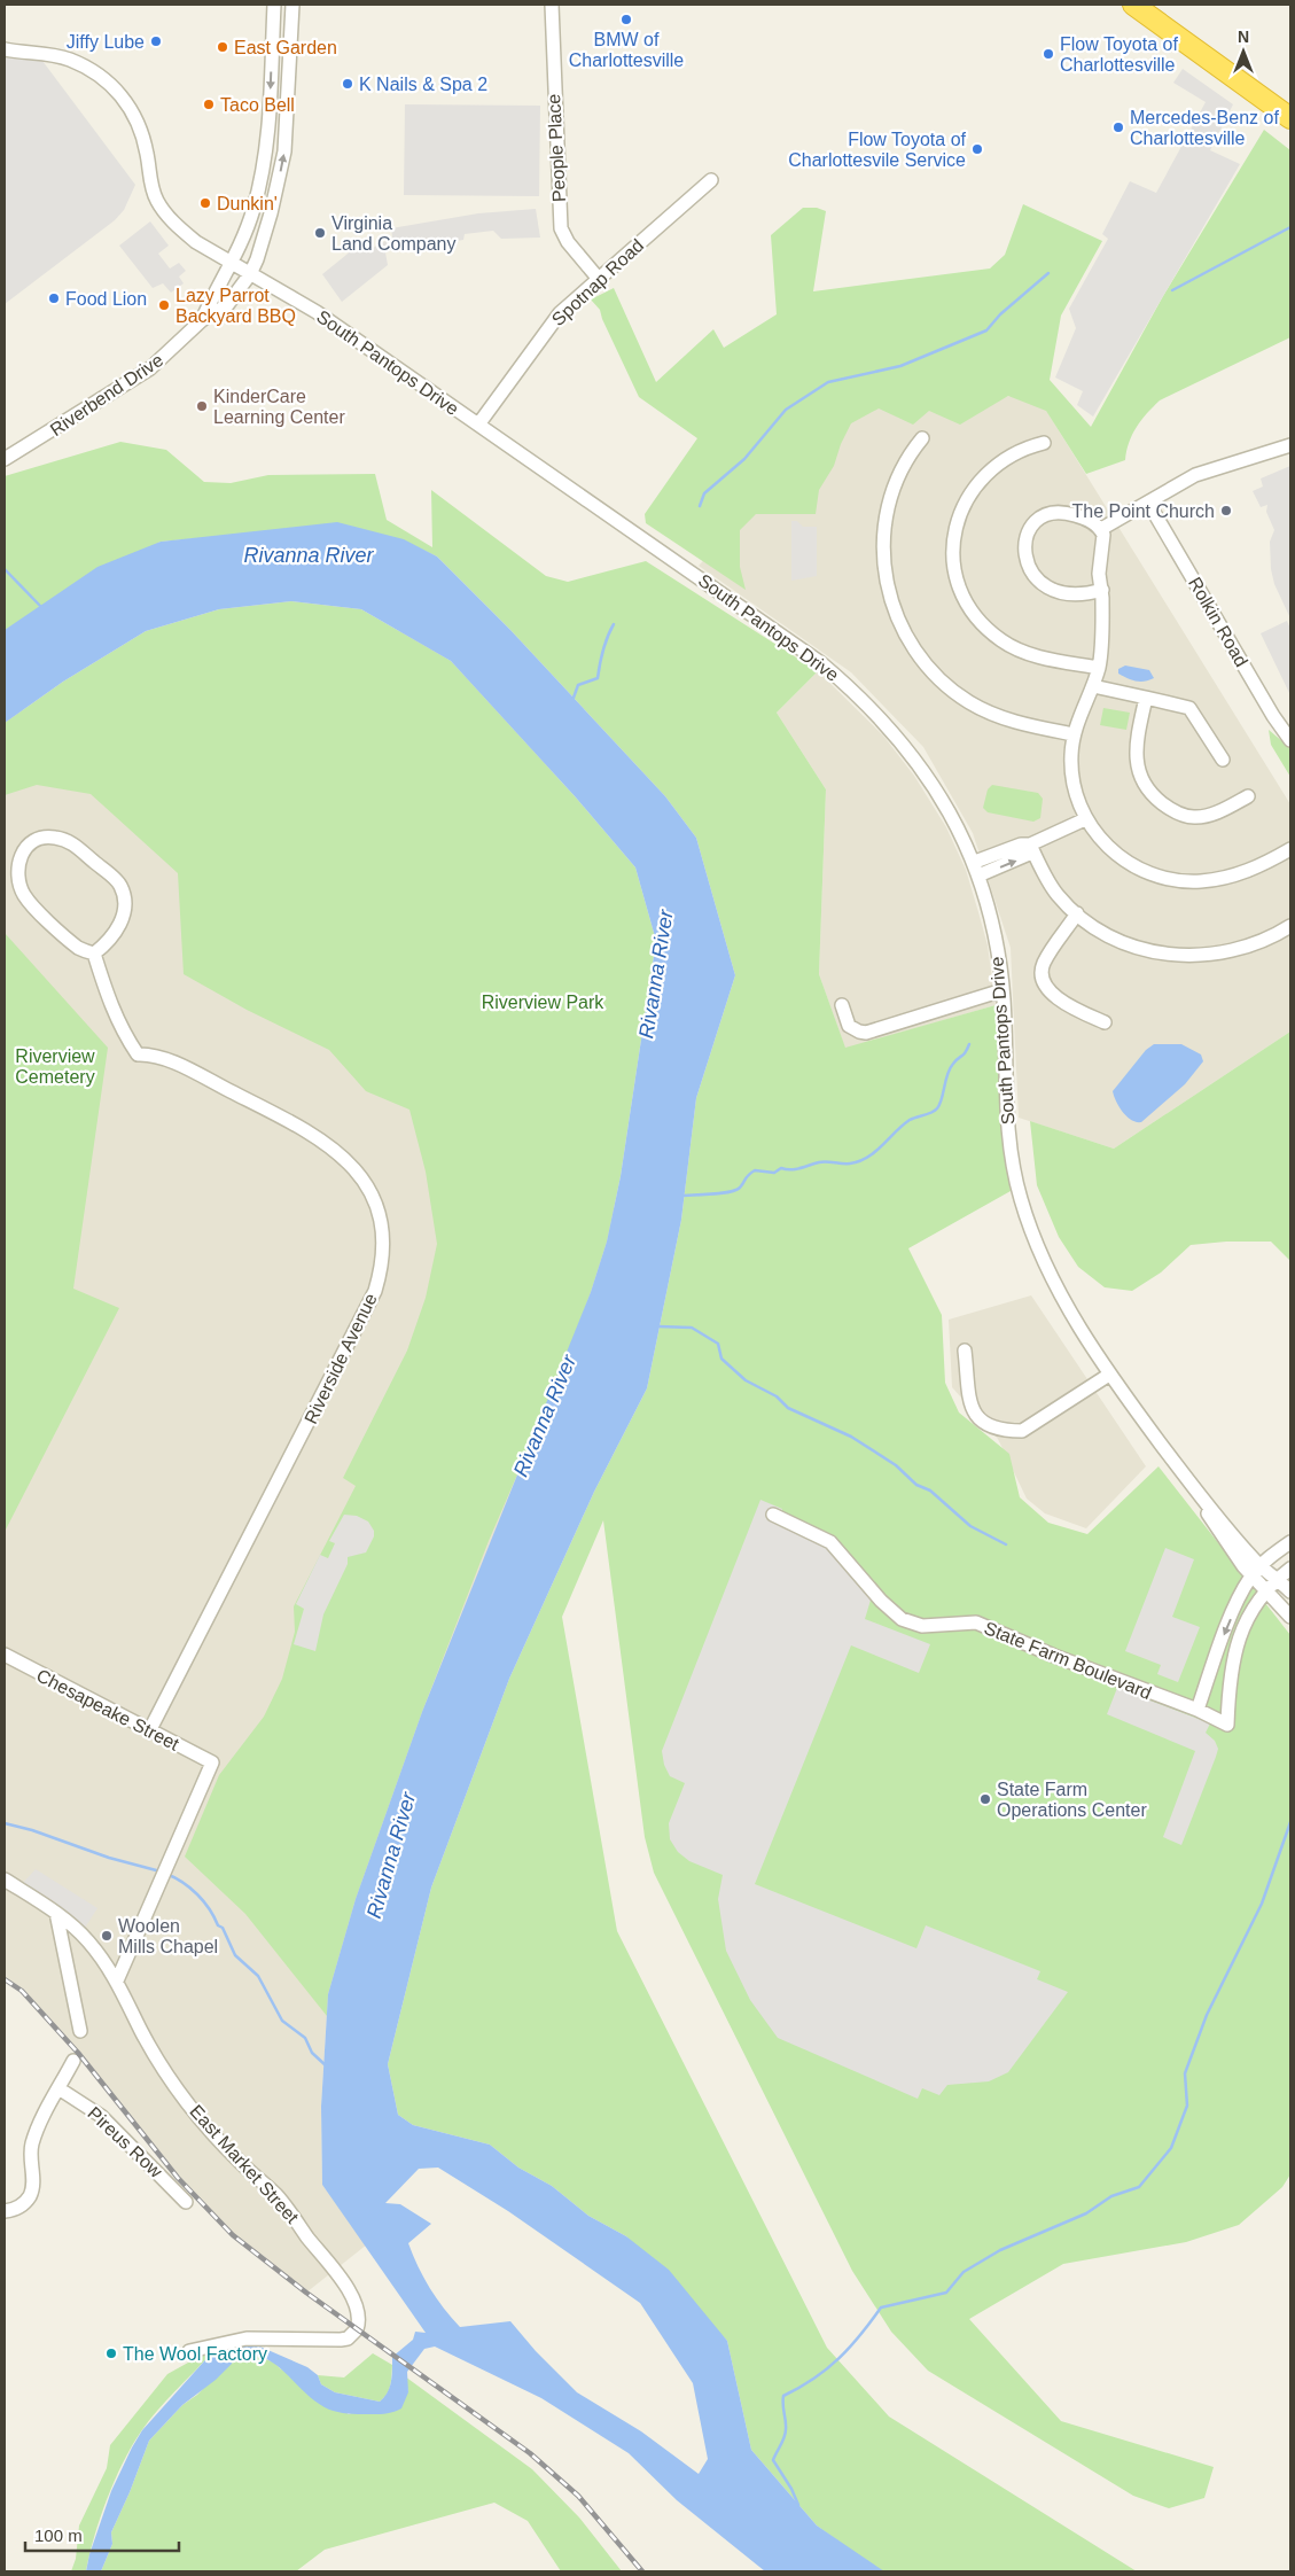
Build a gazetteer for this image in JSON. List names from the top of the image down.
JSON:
{
  "streets": {
    "street": [
      "People Place",
      "Spotnap Road",
      "South Pantops Drive",
      "Riverbend Drive",
      "Rolkin Road",
      "Riverside Avenue",
      "State Farm Boulevard",
      "Chesapeake Street",
      "Pireus Row",
      "East Market Street"
    ]
  },
  "crossings": [
    ["People Place", "Spotnap Road"],
    ["Spotnap Road", "South Pantops Drive"],
    ["South Pantops Drive", "Riverbend Drive"],
    ["Riverside Avenue", "Chesapeake Street"],
    ["Chesapeake Street", "East Market Street"]
  ],
  "water": ["Rivanna River"],
  "parks": ["Riverview Park", "Riverview Cemetery"],
  "places": [
    "BMW of Charlottesville",
    "Jiffy Lube",
    "East Garden",
    "Flow Toyota of Charlottesville",
    "K Nails & Spa 2",
    "Taco Bell",
    "Mercedes-Benz of Charlottesville",
    "Flow Toyota of Charlottesvile Service",
    "Dunkin'",
    "Virginia Land Company",
    "Food Lion",
    "Lazy Parrot Backyard BBQ",
    "KinderCare Learning Center",
    "The Point Church",
    "State Farm Operations Center",
    "Woolen Mills Chapel",
    "The Wool Factory"
  ],
  "scale_bar": "100 m",
  "north": "top"
}
